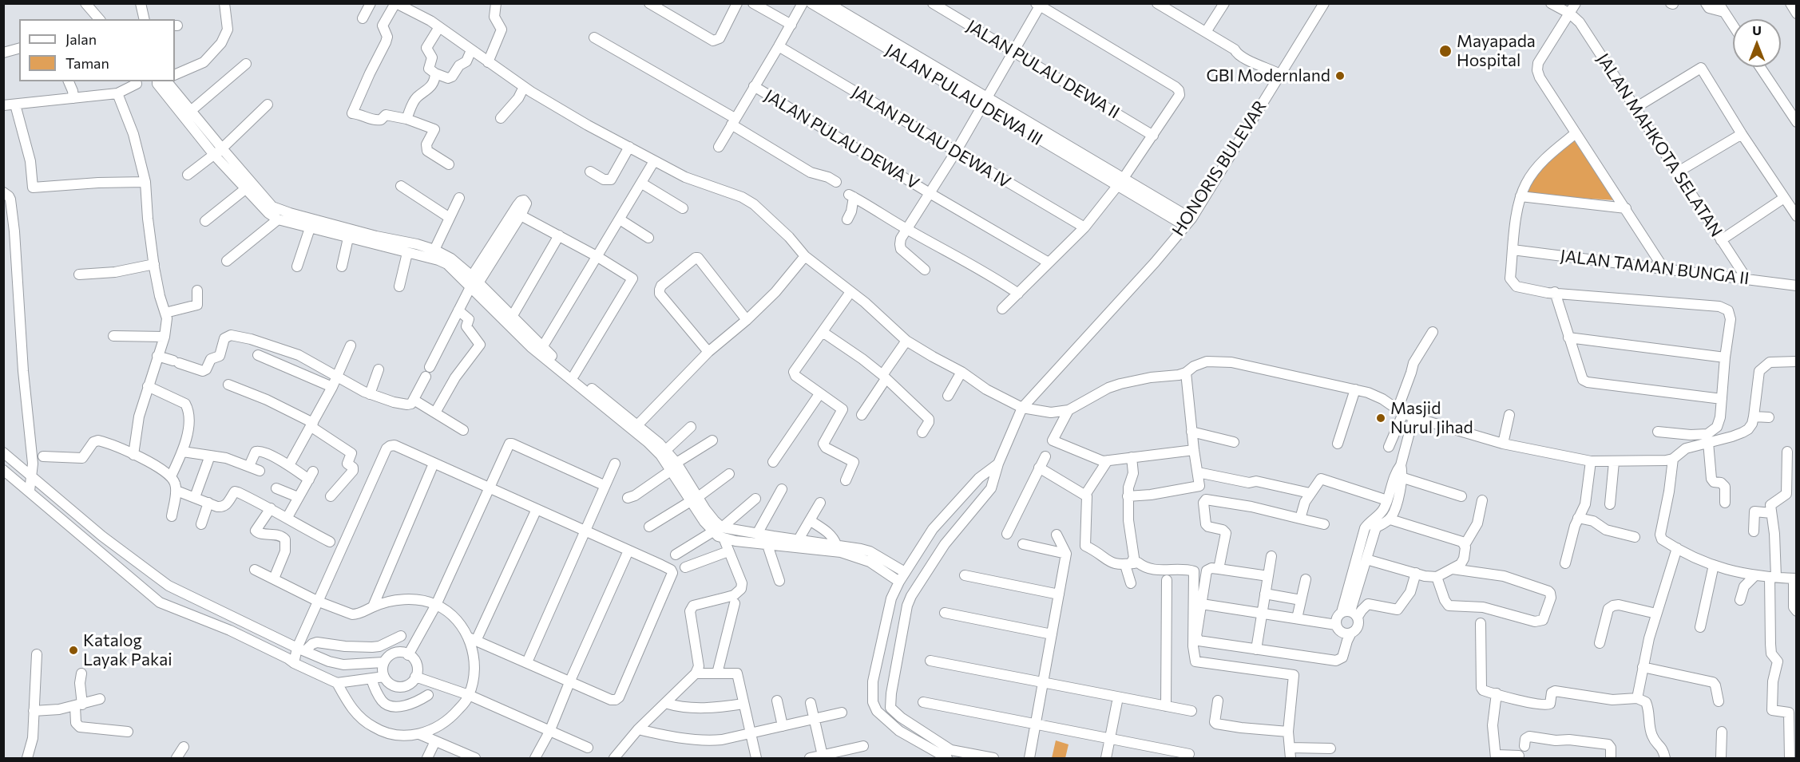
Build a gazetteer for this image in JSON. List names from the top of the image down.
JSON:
{
  "streets": {
    "street": [
      "JALAN PULAU DEWA II",
      "JALAN PULAU DEWA III",
      "JALAN PULAU DEWA IV",
      "JALAN PULAU DEWA V",
      "JALAN MAHKOTA SELATAN",
      "HONORIS BULEVAR",
      "JALAN TAMAN BUNGA II"
    ]
  },
  "crossings": [
    ["JALAN PULAU DEWA III", "HONORIS BULEVAR"],
    ["JALAN MAHKOTA SELATAN", "JALAN TAMAN BUNGA II"]
  ],
  "places": [
    "Mayapada Hospital",
    "GBI Modernland",
    "Masjid Nurul Jihad",
    "Katalog Layak Pakai"
  ],
  "legend": ["Jalan", "Taman"],
  "north": "top"
}
